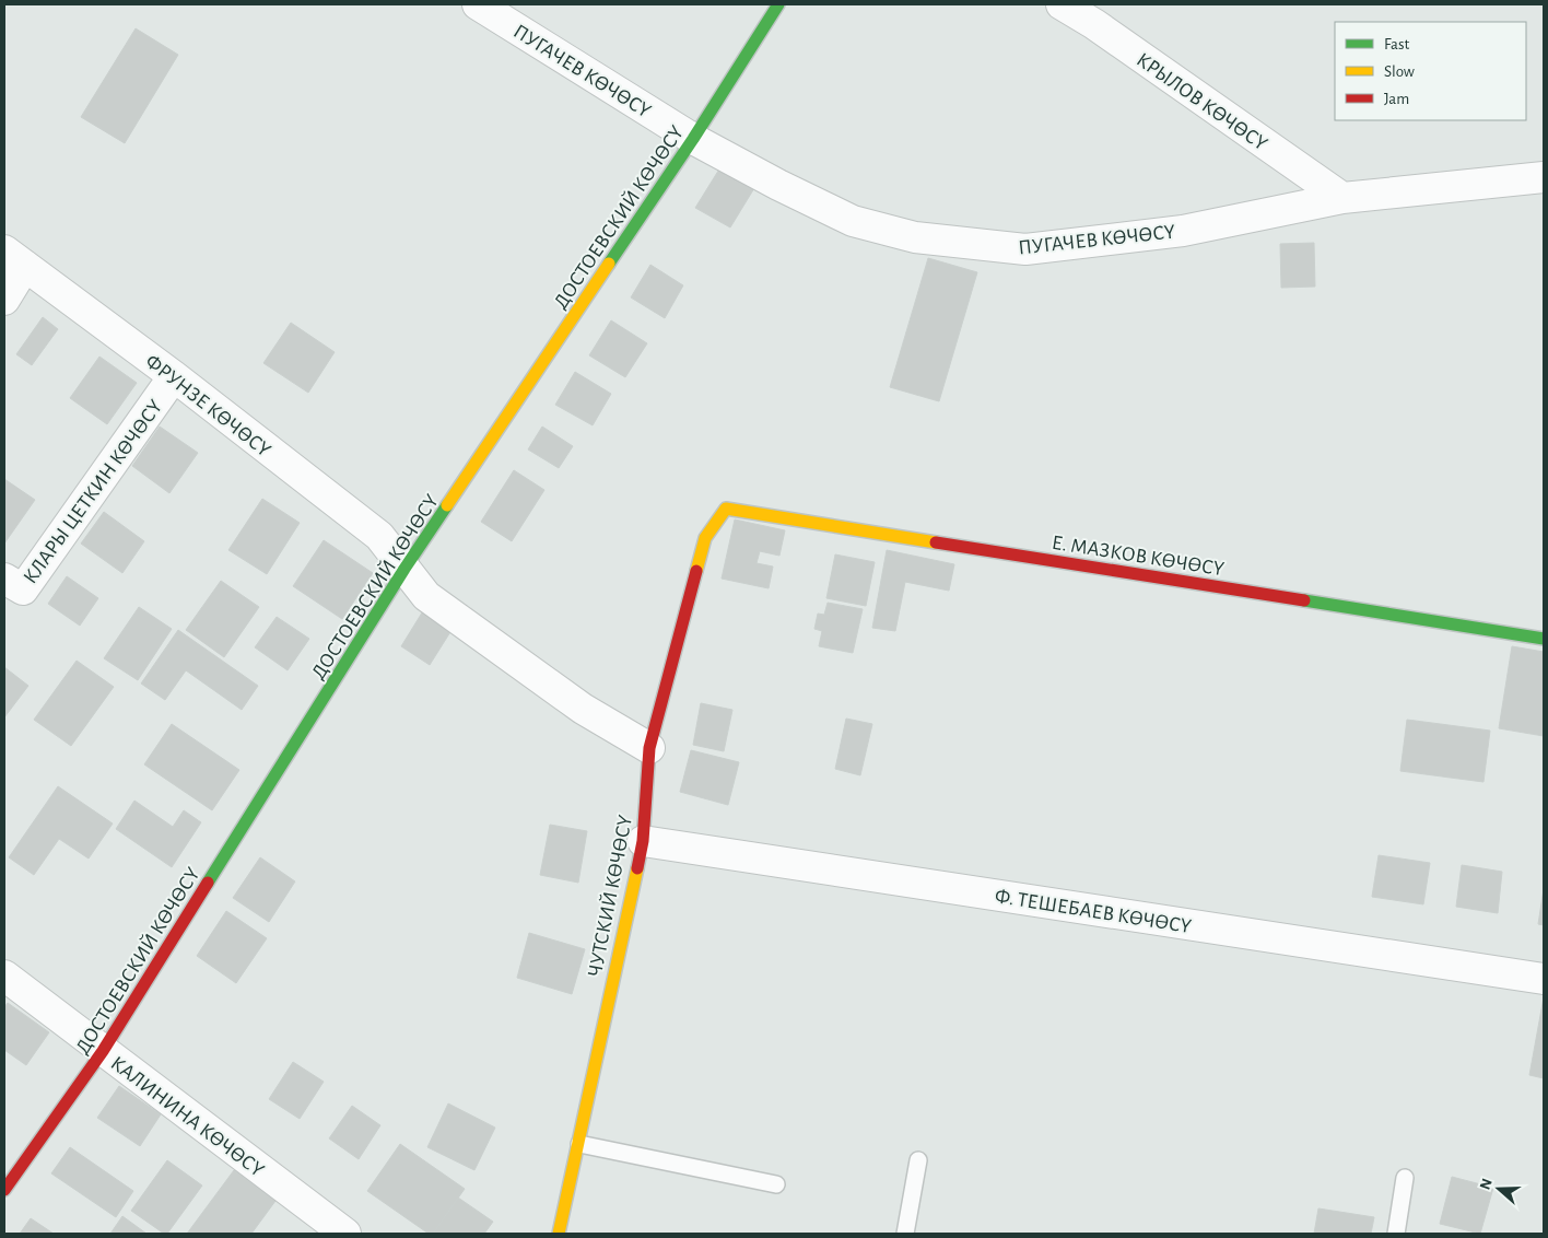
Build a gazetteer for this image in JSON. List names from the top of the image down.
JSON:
{
  "streets": {
    "street": [
      "ПУГАЧЕВ КӨЧӨСҮ",
      "КРЫЛОВ КӨЧӨСҮ",
      "ДОСТОЕВСКИЙ КӨЧӨСҮ",
      "ФРУНЗЕ КӨЧӨСҮ",
      "КЛАРЫ ЦЕТКИН КӨЧӨСҮ",
      "Е. МАЗКОВ КӨЧӨСҮ",
      "ЧУТСКИЙ КӨЧӨСҮ",
      "Ф. ТЕШЕБАЕВ КӨЧӨСҮ",
      "КАЛИНИНА КӨЧӨСҮ"
    ]
  },
  "crossings": [
    ["ПУГАЧЕВ КӨЧӨСҮ", "КРЫЛОВ КӨЧӨСҮ"],
    ["ПУГАЧЕВ КӨЧӨСҮ", "ДОСТОЕВСКИЙ КӨЧӨСҮ"],
    ["ДОСТОЕВСКИЙ КӨЧӨСҮ", "ФРУНЗЕ КӨЧӨСҮ"],
    ["ДОСТОЕВСКИЙ КӨЧӨСҮ", "КАЛИНИНА КӨЧӨСҮ"],
    ["ФРУНЗЕ КӨЧӨСҮ", "КЛАРЫ ЦЕТКИН КӨЧӨСҮ"],
    ["ФРУНЗЕ КӨЧӨСҮ", "ЧУТСКИЙ КӨЧӨСҮ"],
    ["Е. МАЗКОВ КӨЧӨСҮ", "ЧУТСКИЙ КӨЧӨСҮ"],
    ["ЧУТСКИЙ КӨЧӨСҮ", "Ф. ТЕШЕБАЕВ КӨЧӨСҮ"]
  ],
  "legend": ["Fast", "Slow", "Jam"],
  "north": "left"
}
